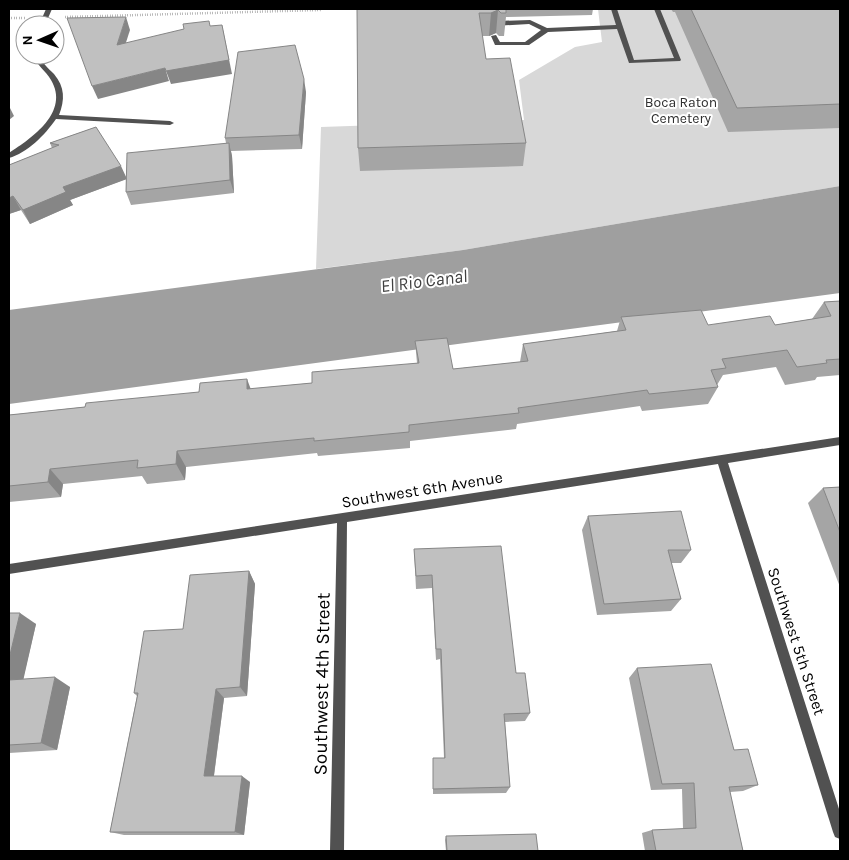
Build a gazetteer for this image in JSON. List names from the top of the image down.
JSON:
{
  "streets": {
    "street": ["Southwest 6th Avenue", "Southwest 5th Street", "Southwest 4th Street"]
  },
  "crossings": [
    ["Southwest 6th Avenue", "Southwest 5th Street"],
    ["Southwest 6th Avenue", "Southwest 4th Street"]
  ],
  "water": ["El Rio Canal"],
  "parks": ["Boca Raton Cemetery"],
  "north": "left"
}
